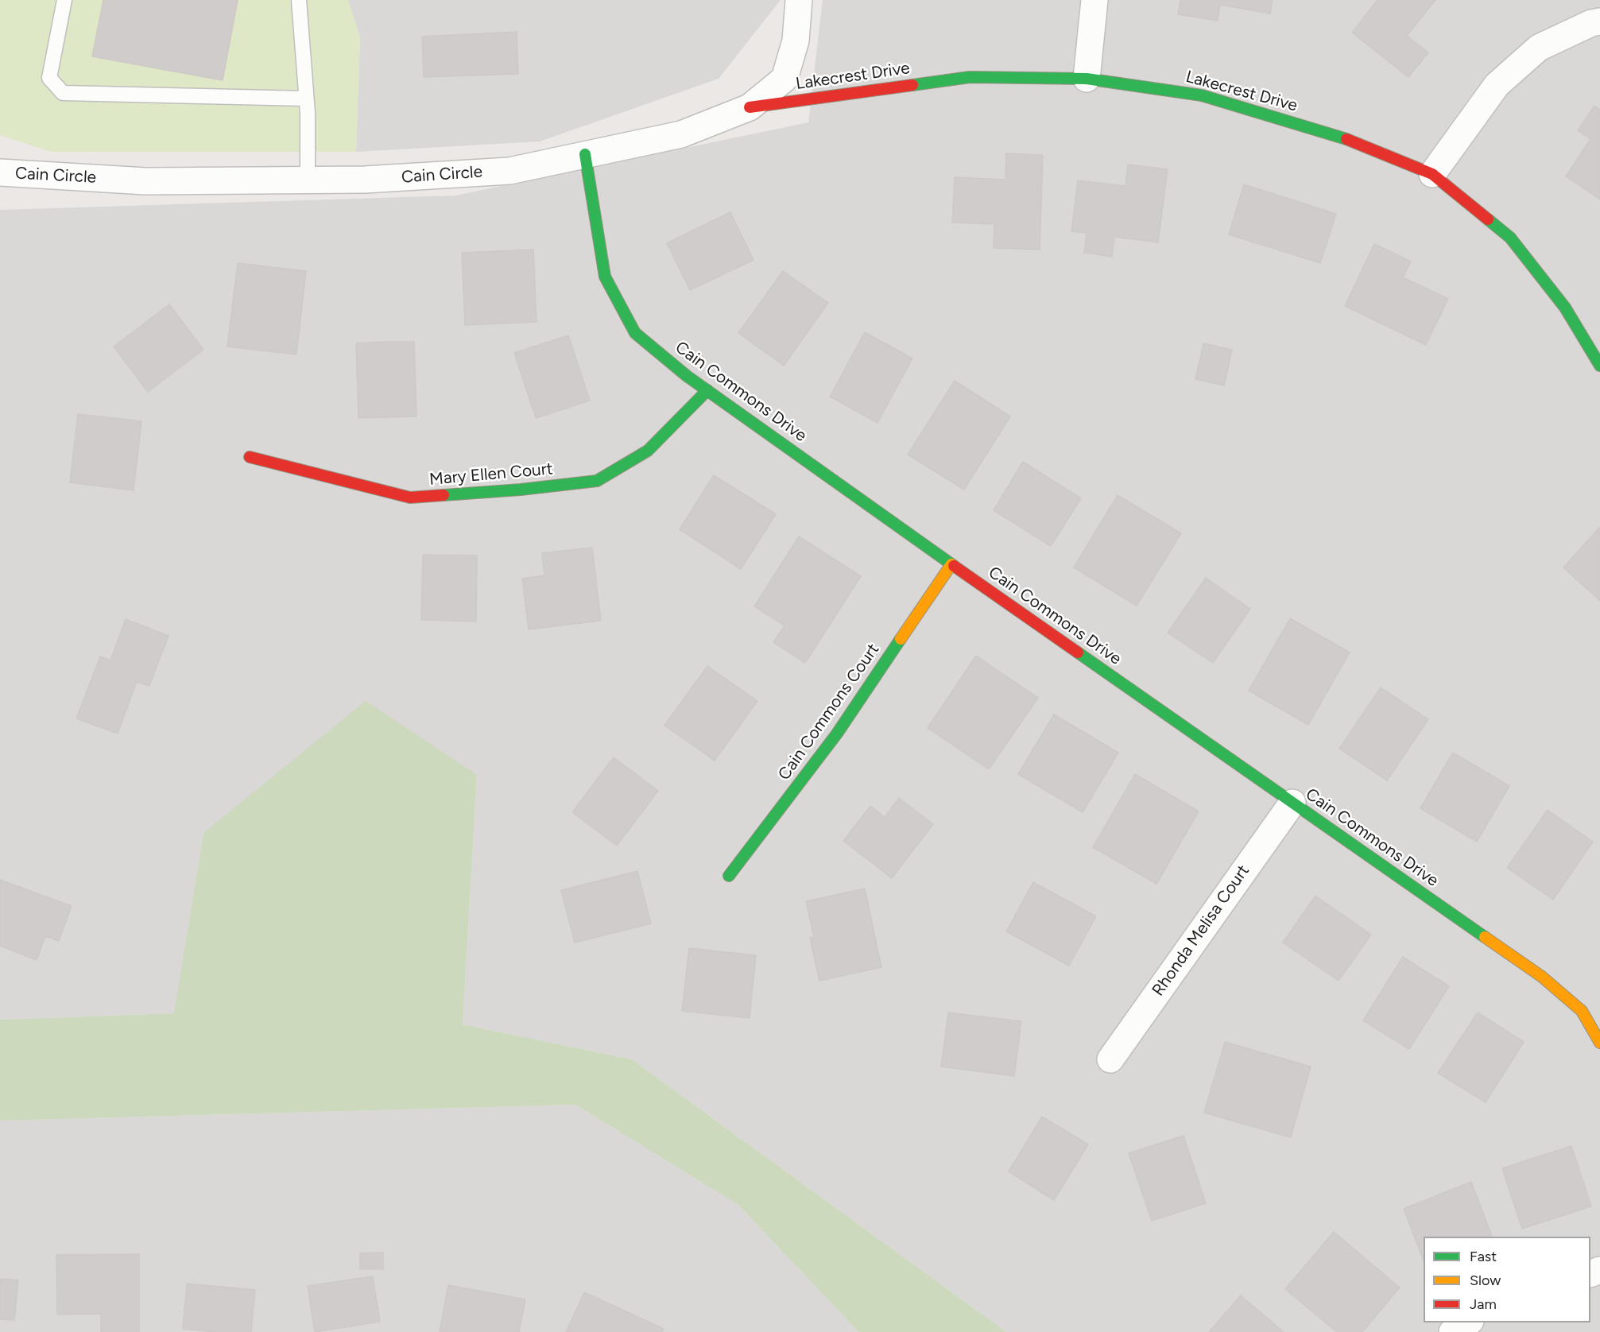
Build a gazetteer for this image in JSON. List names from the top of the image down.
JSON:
{
  "streets": {
    "street": [
      "Lakecrest Drive",
      "Cain Circle",
      "Cain Commons Drive",
      "Mary Ellen Court",
      "Cain Commons Court",
      "Rhonda Melisa Court"
    ]
  },
  "crossings": [
    ["Lakecrest Drive", "Cain Circle"],
    ["Cain Circle", "Cain Commons Drive"],
    ["Cain Commons Drive", "Mary Ellen Court"],
    ["Cain Commons Drive", "Cain Commons Court"],
    ["Cain Commons Drive", "Rhonda Melisa Court"]
  ],
  "legend": ["Fast", "Slow", "Jam"]
}
